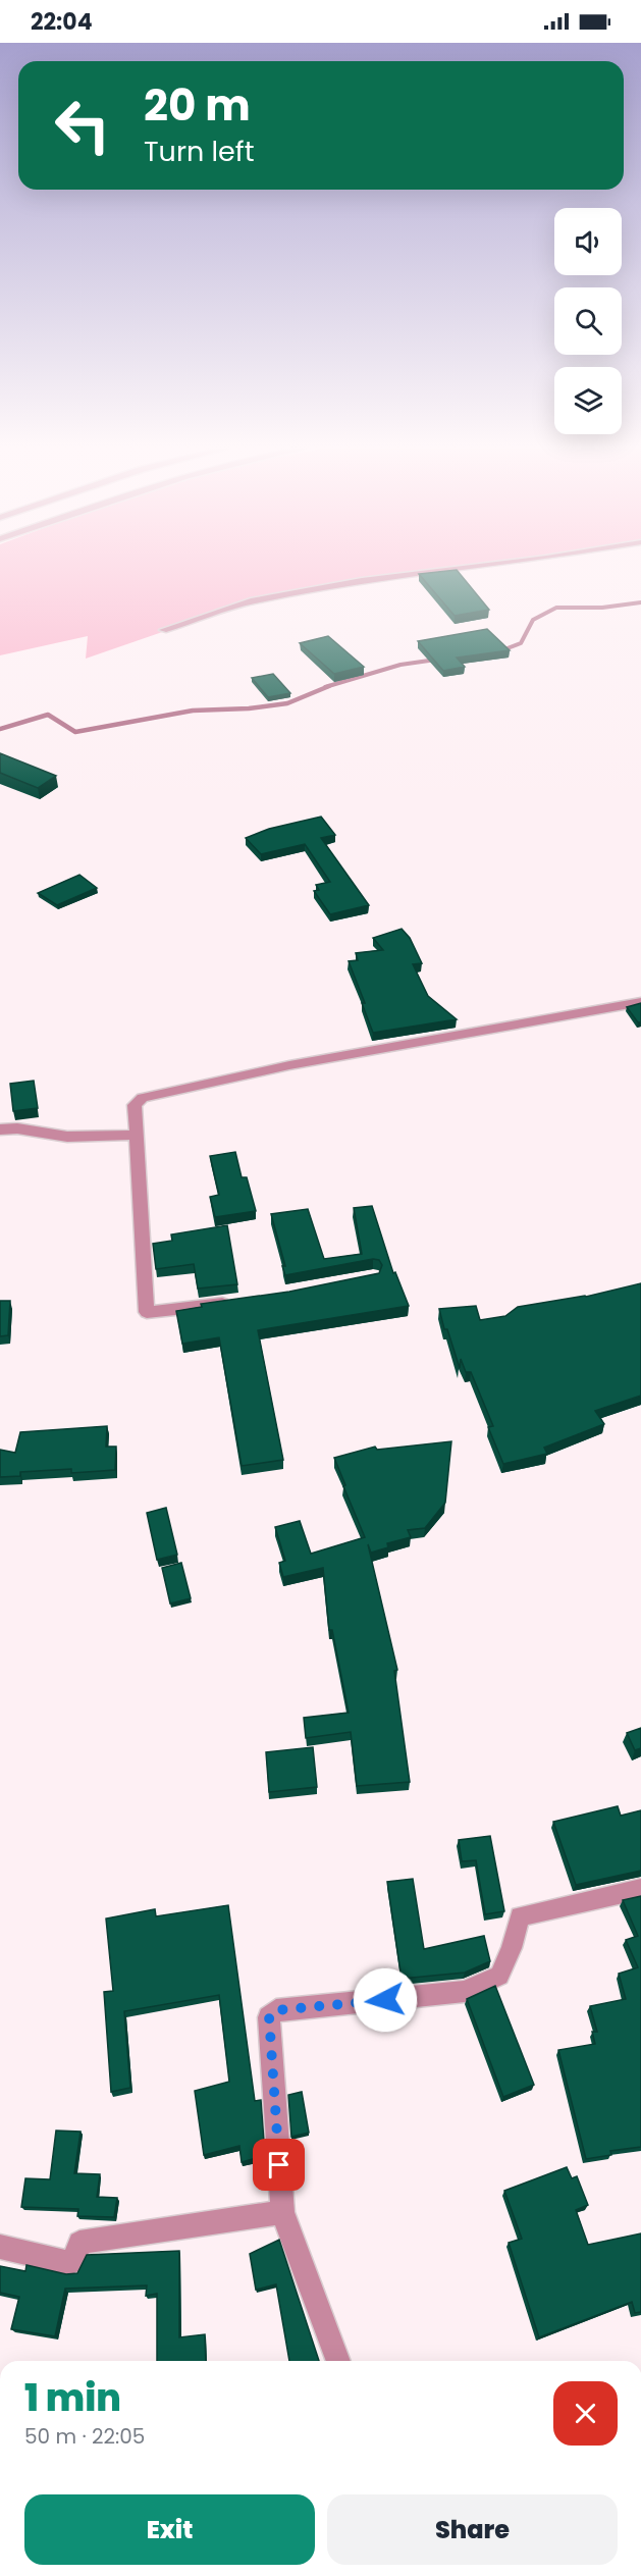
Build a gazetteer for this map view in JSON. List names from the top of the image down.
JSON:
{
  "page": {
    "status": "22:04",
    "turn": ["20 m", "Turn left"],
    "heading": ["1 min", "50 m · 22:05"],
    "buttons": ["Exit", "Share"]
  }
}
